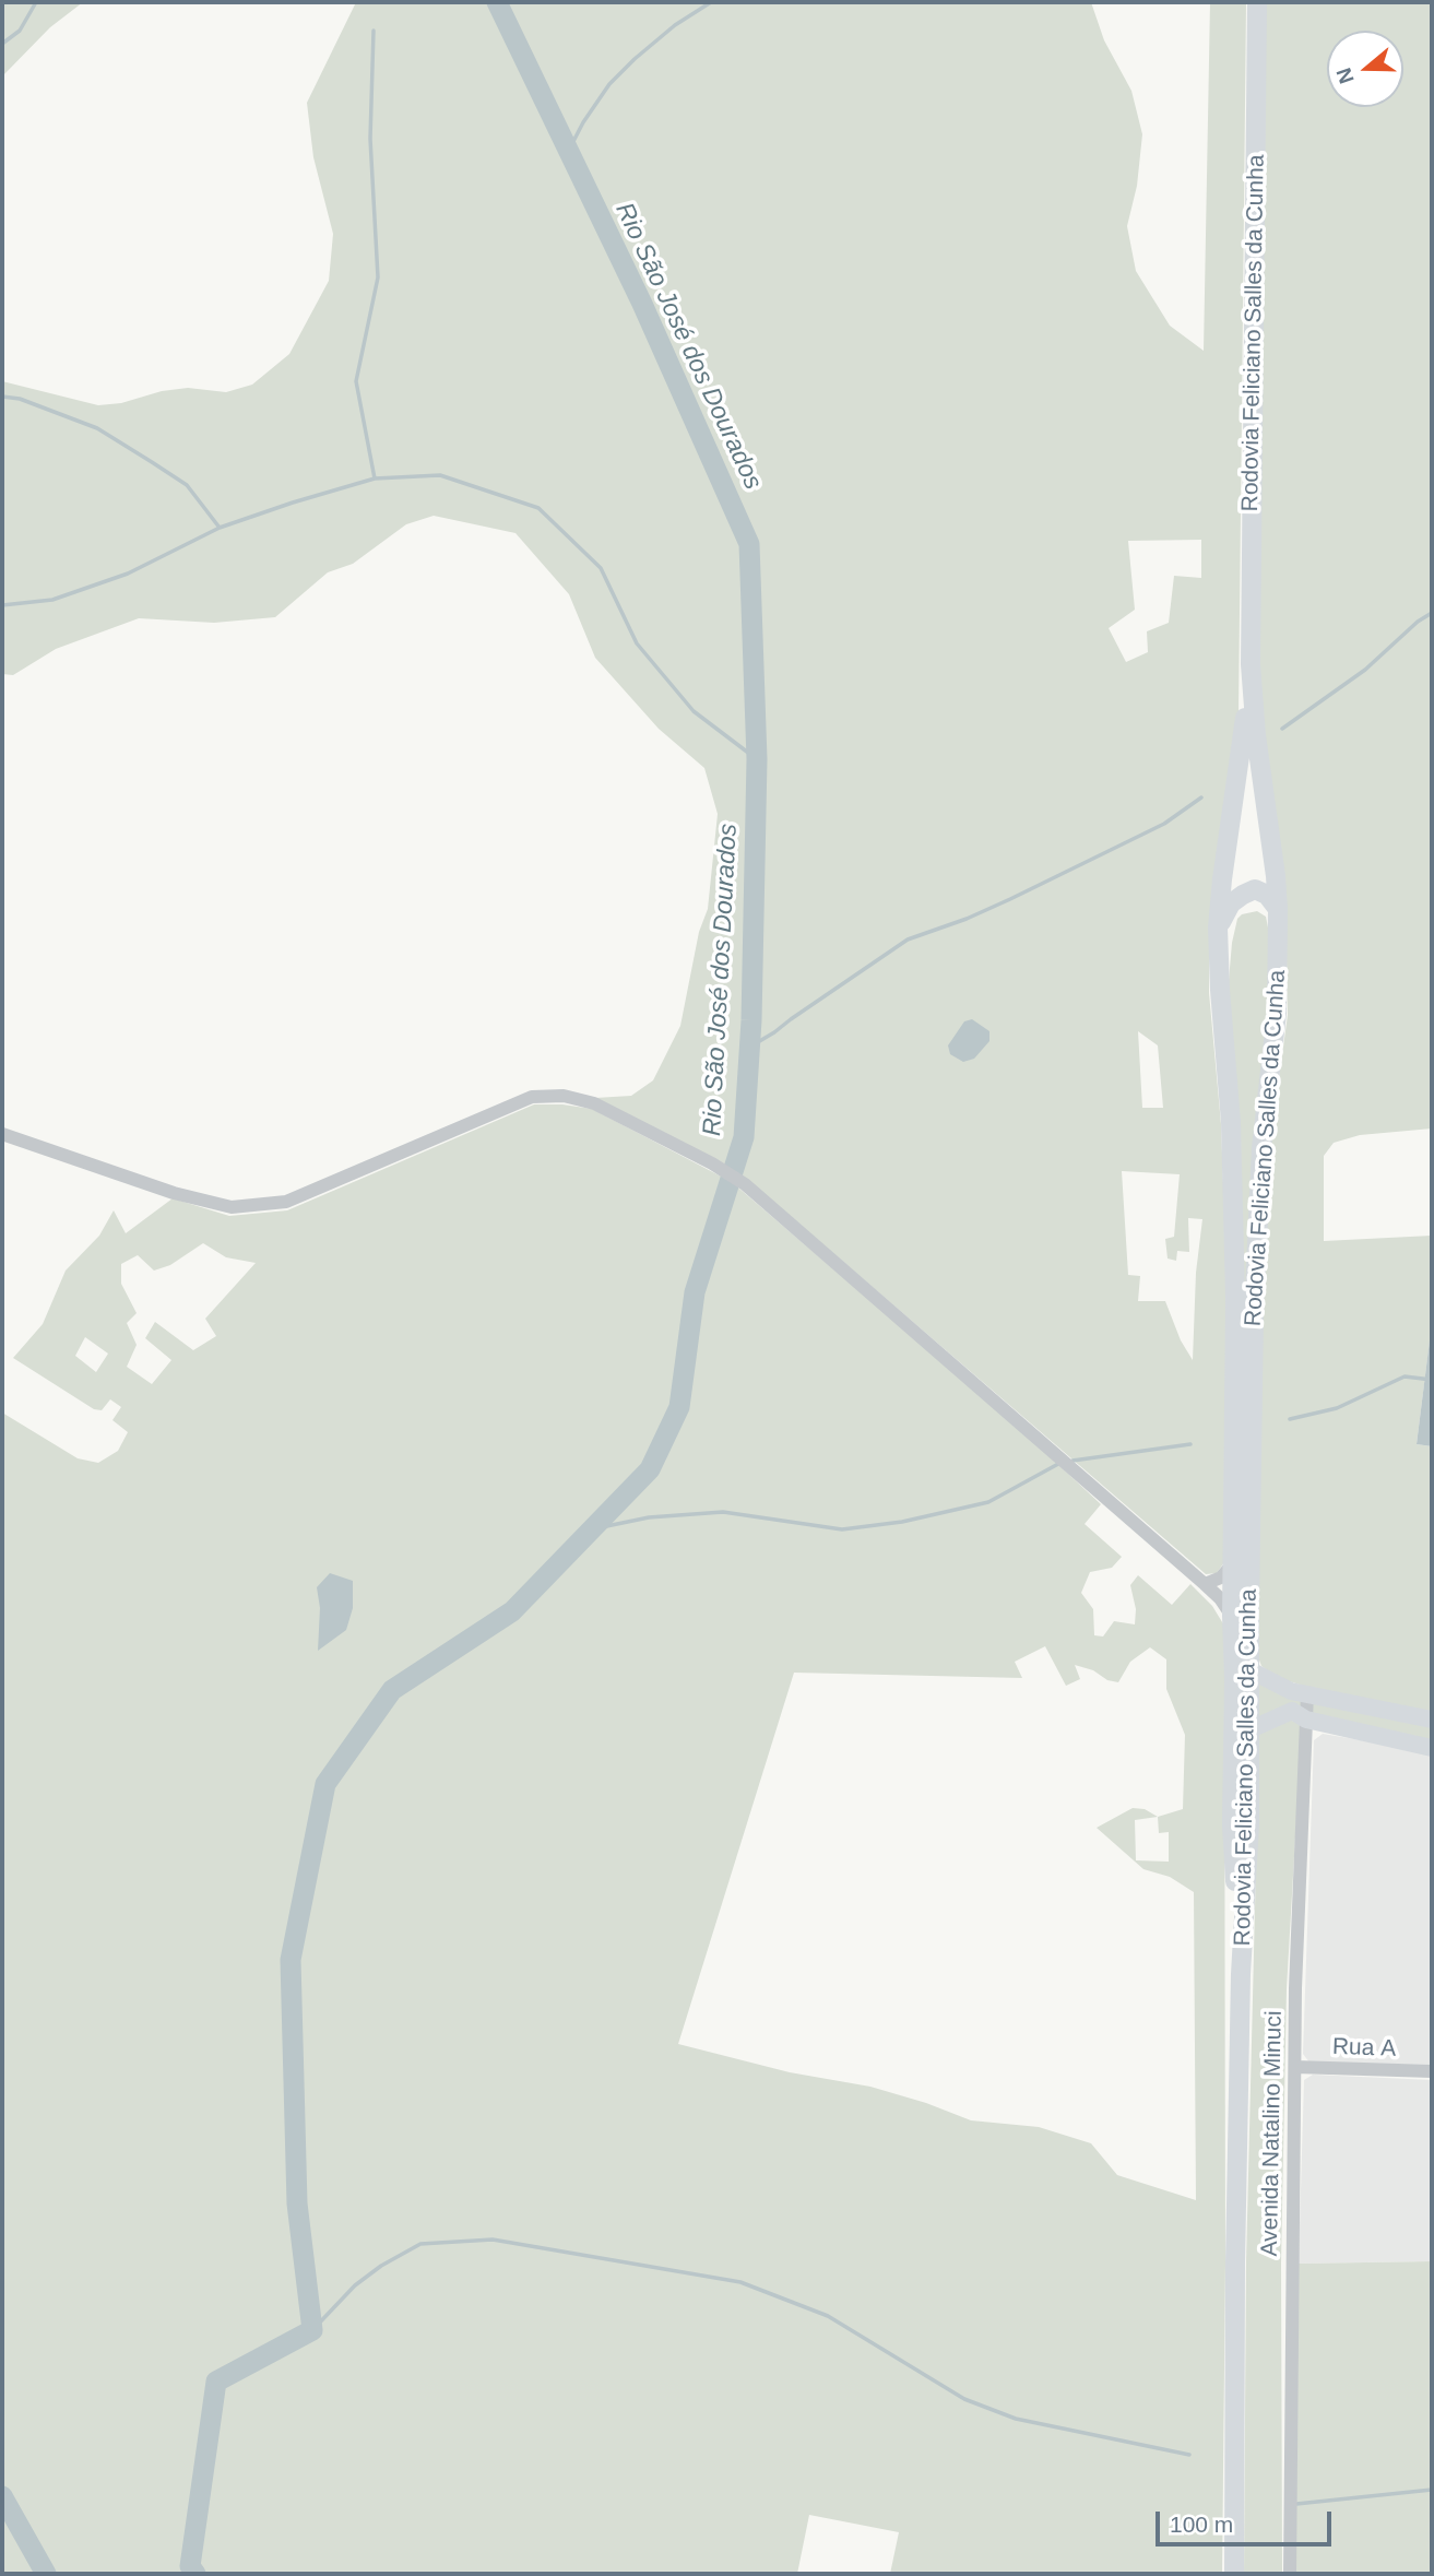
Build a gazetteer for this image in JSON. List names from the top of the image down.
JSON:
{
  "streets": {
    "main road": ["Rodovia Feliciano Salles da Cunha"],
    "street": ["Rua A", "Avenida Natalino Minuci"]
  },
  "crossings": [
    ["Rua A", "Avenida Natalino Minuci"]
  ],
  "water": ["Rio São José dos Dourados"],
  "scale_bar": "100 m",
  "north": "left"
}
